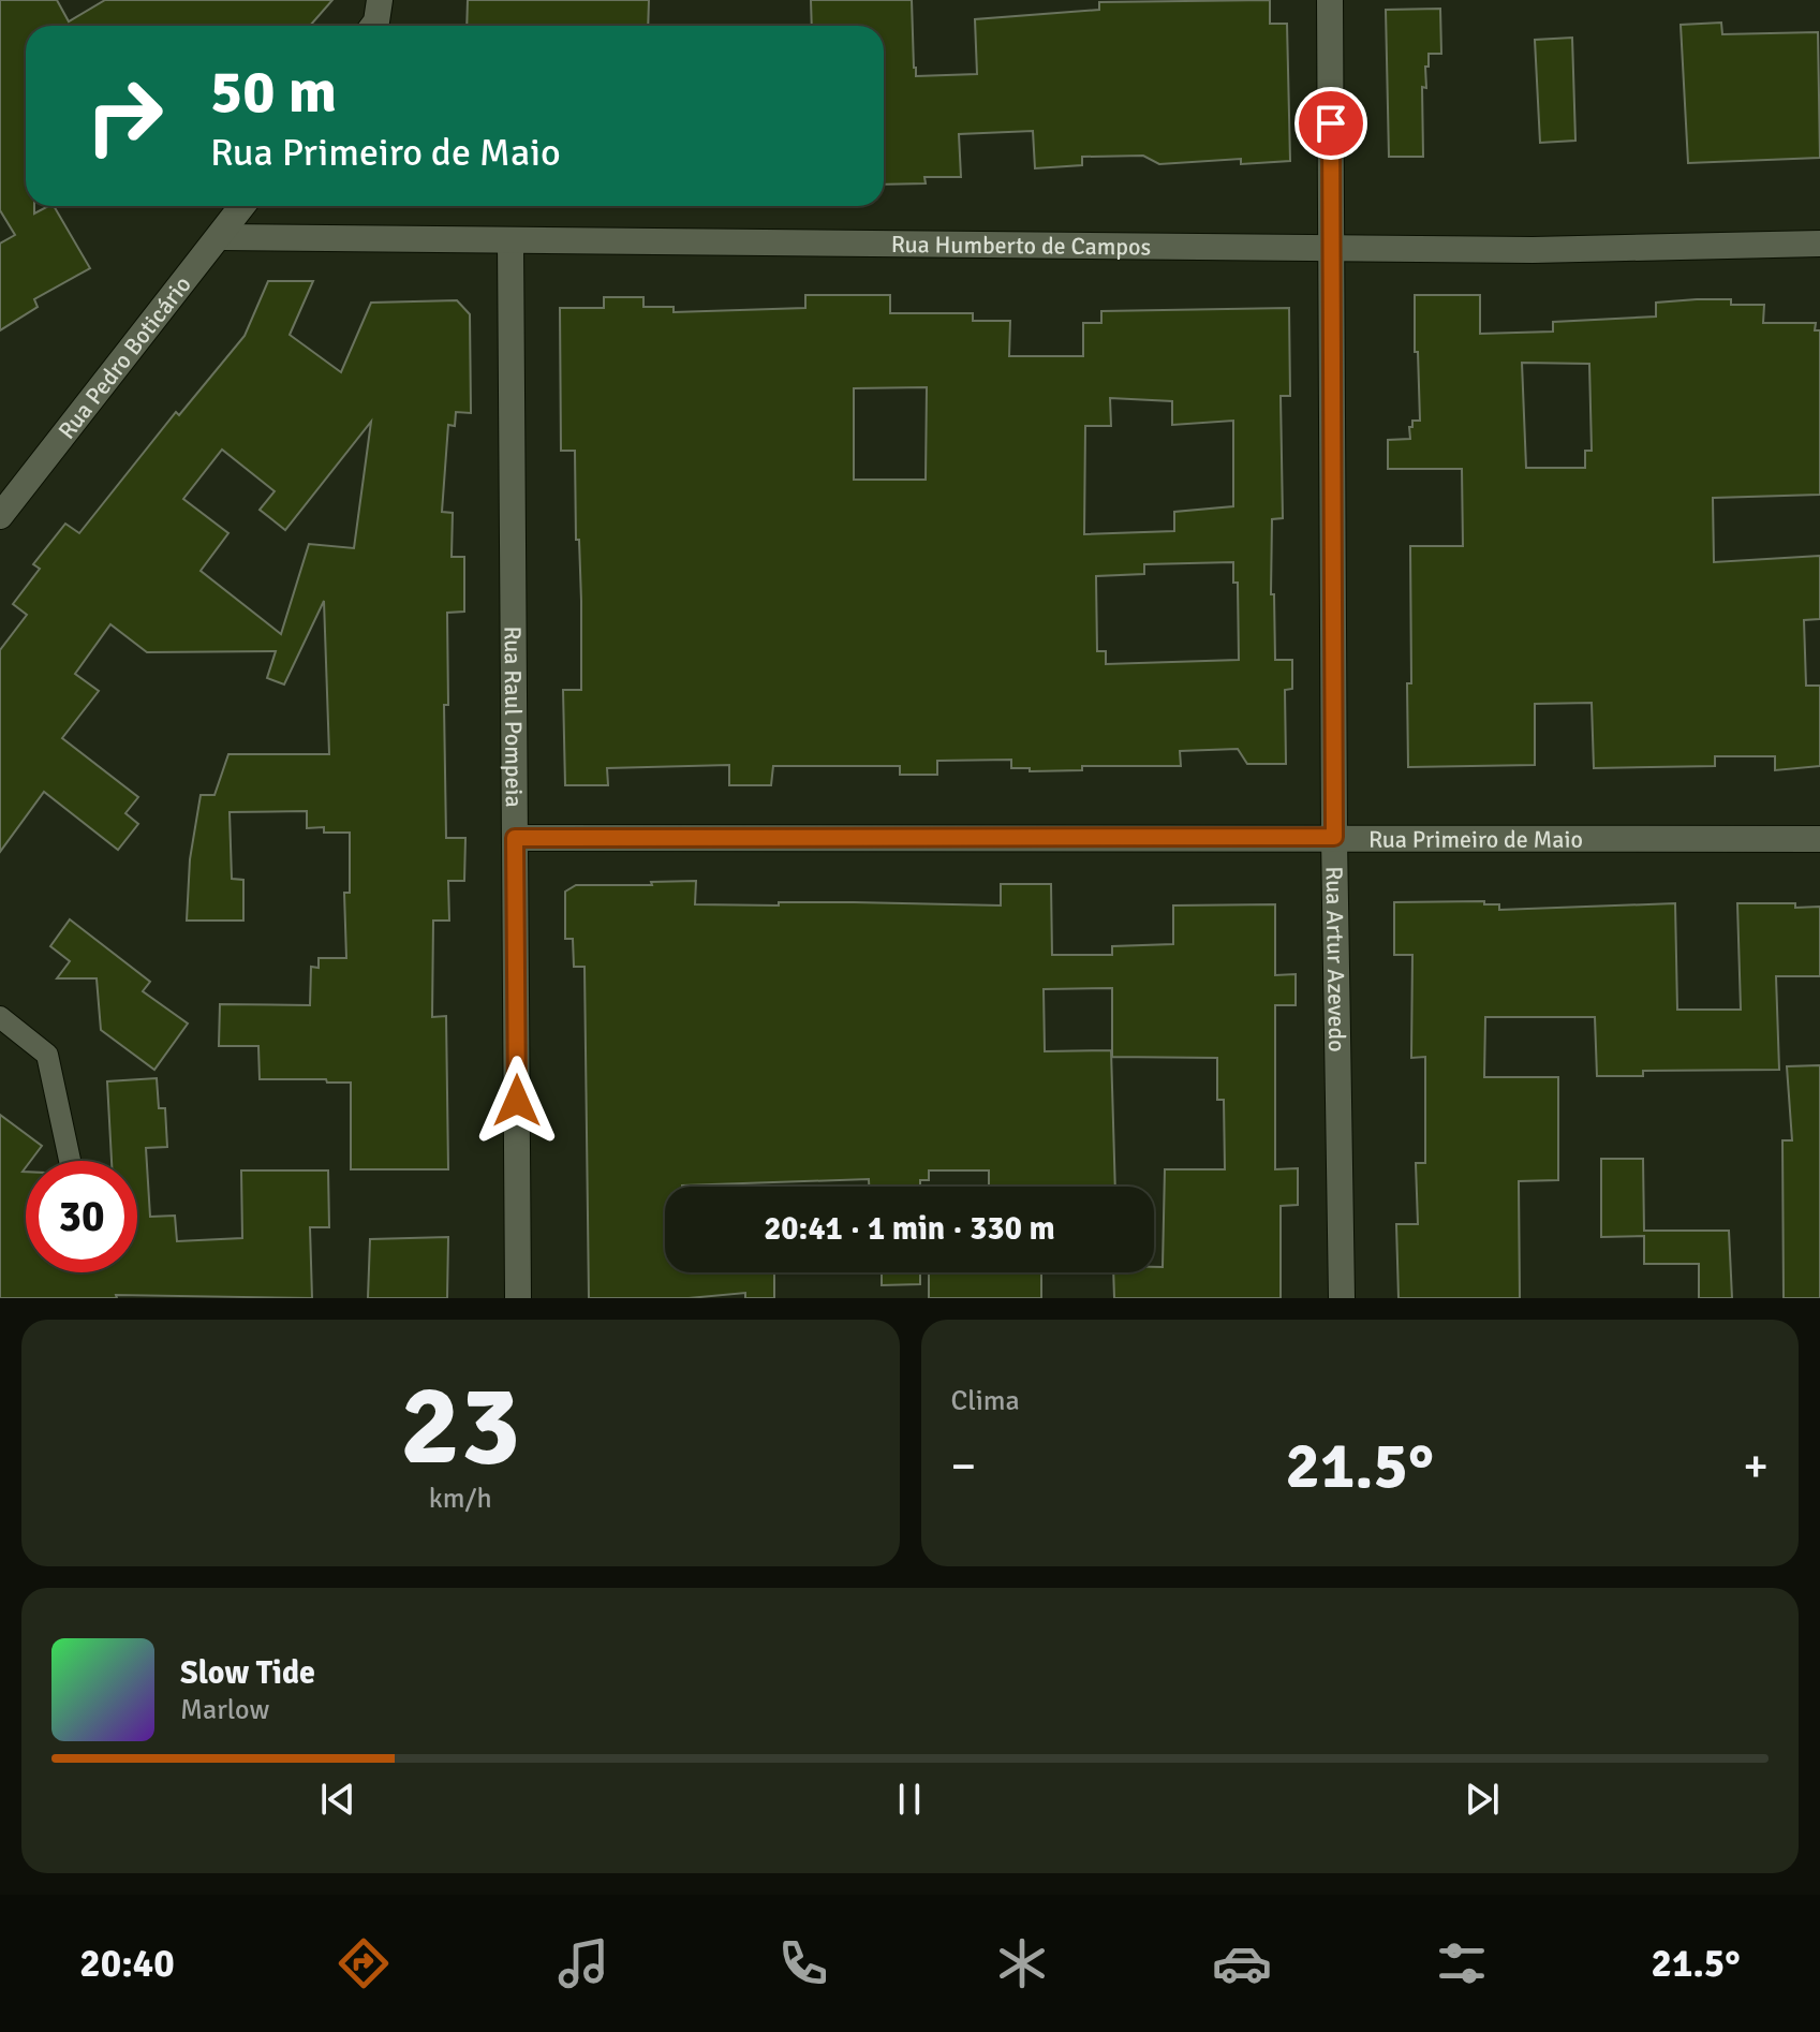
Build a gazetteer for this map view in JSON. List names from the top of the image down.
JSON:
{
  "streets": {
    "street": [
      "Rua Humberto de Campos",
      "Rua Pedro Boticário",
      "Rua Raul Pompeia",
      "Rua Primeiro de Maio",
      "Rua Artur Azevedo"
    ]
  },
  "crossings": [
    ["Rua Humberto de Campos", "Rua Pedro Boticário"],
    ["Rua Humberto de Campos", "Rua Raul Pompeia"],
    ["Rua Humberto de Campos", "Rua Artur Azevedo"],
    ["Rua Raul Pompeia", "Rua Primeiro de Maio"],
    ["Rua Primeiro de Maio", "Rua Artur Azevedo"]
  ],
  "page": {
    "turn": ["50 m", "Rua Primeiro de Maio"],
    "limit": "30",
    "trip": "20:41 · 1 min · 330 m",
    "tile": [
      ["23", "km/h"],
      "Clima"
    ],
    "heat": ["−", "21.5°", "+"],
    "song": ["Slow Tide", "Marlow"],
    "tabs": ["20:40", "21.5°"]
  }
}
